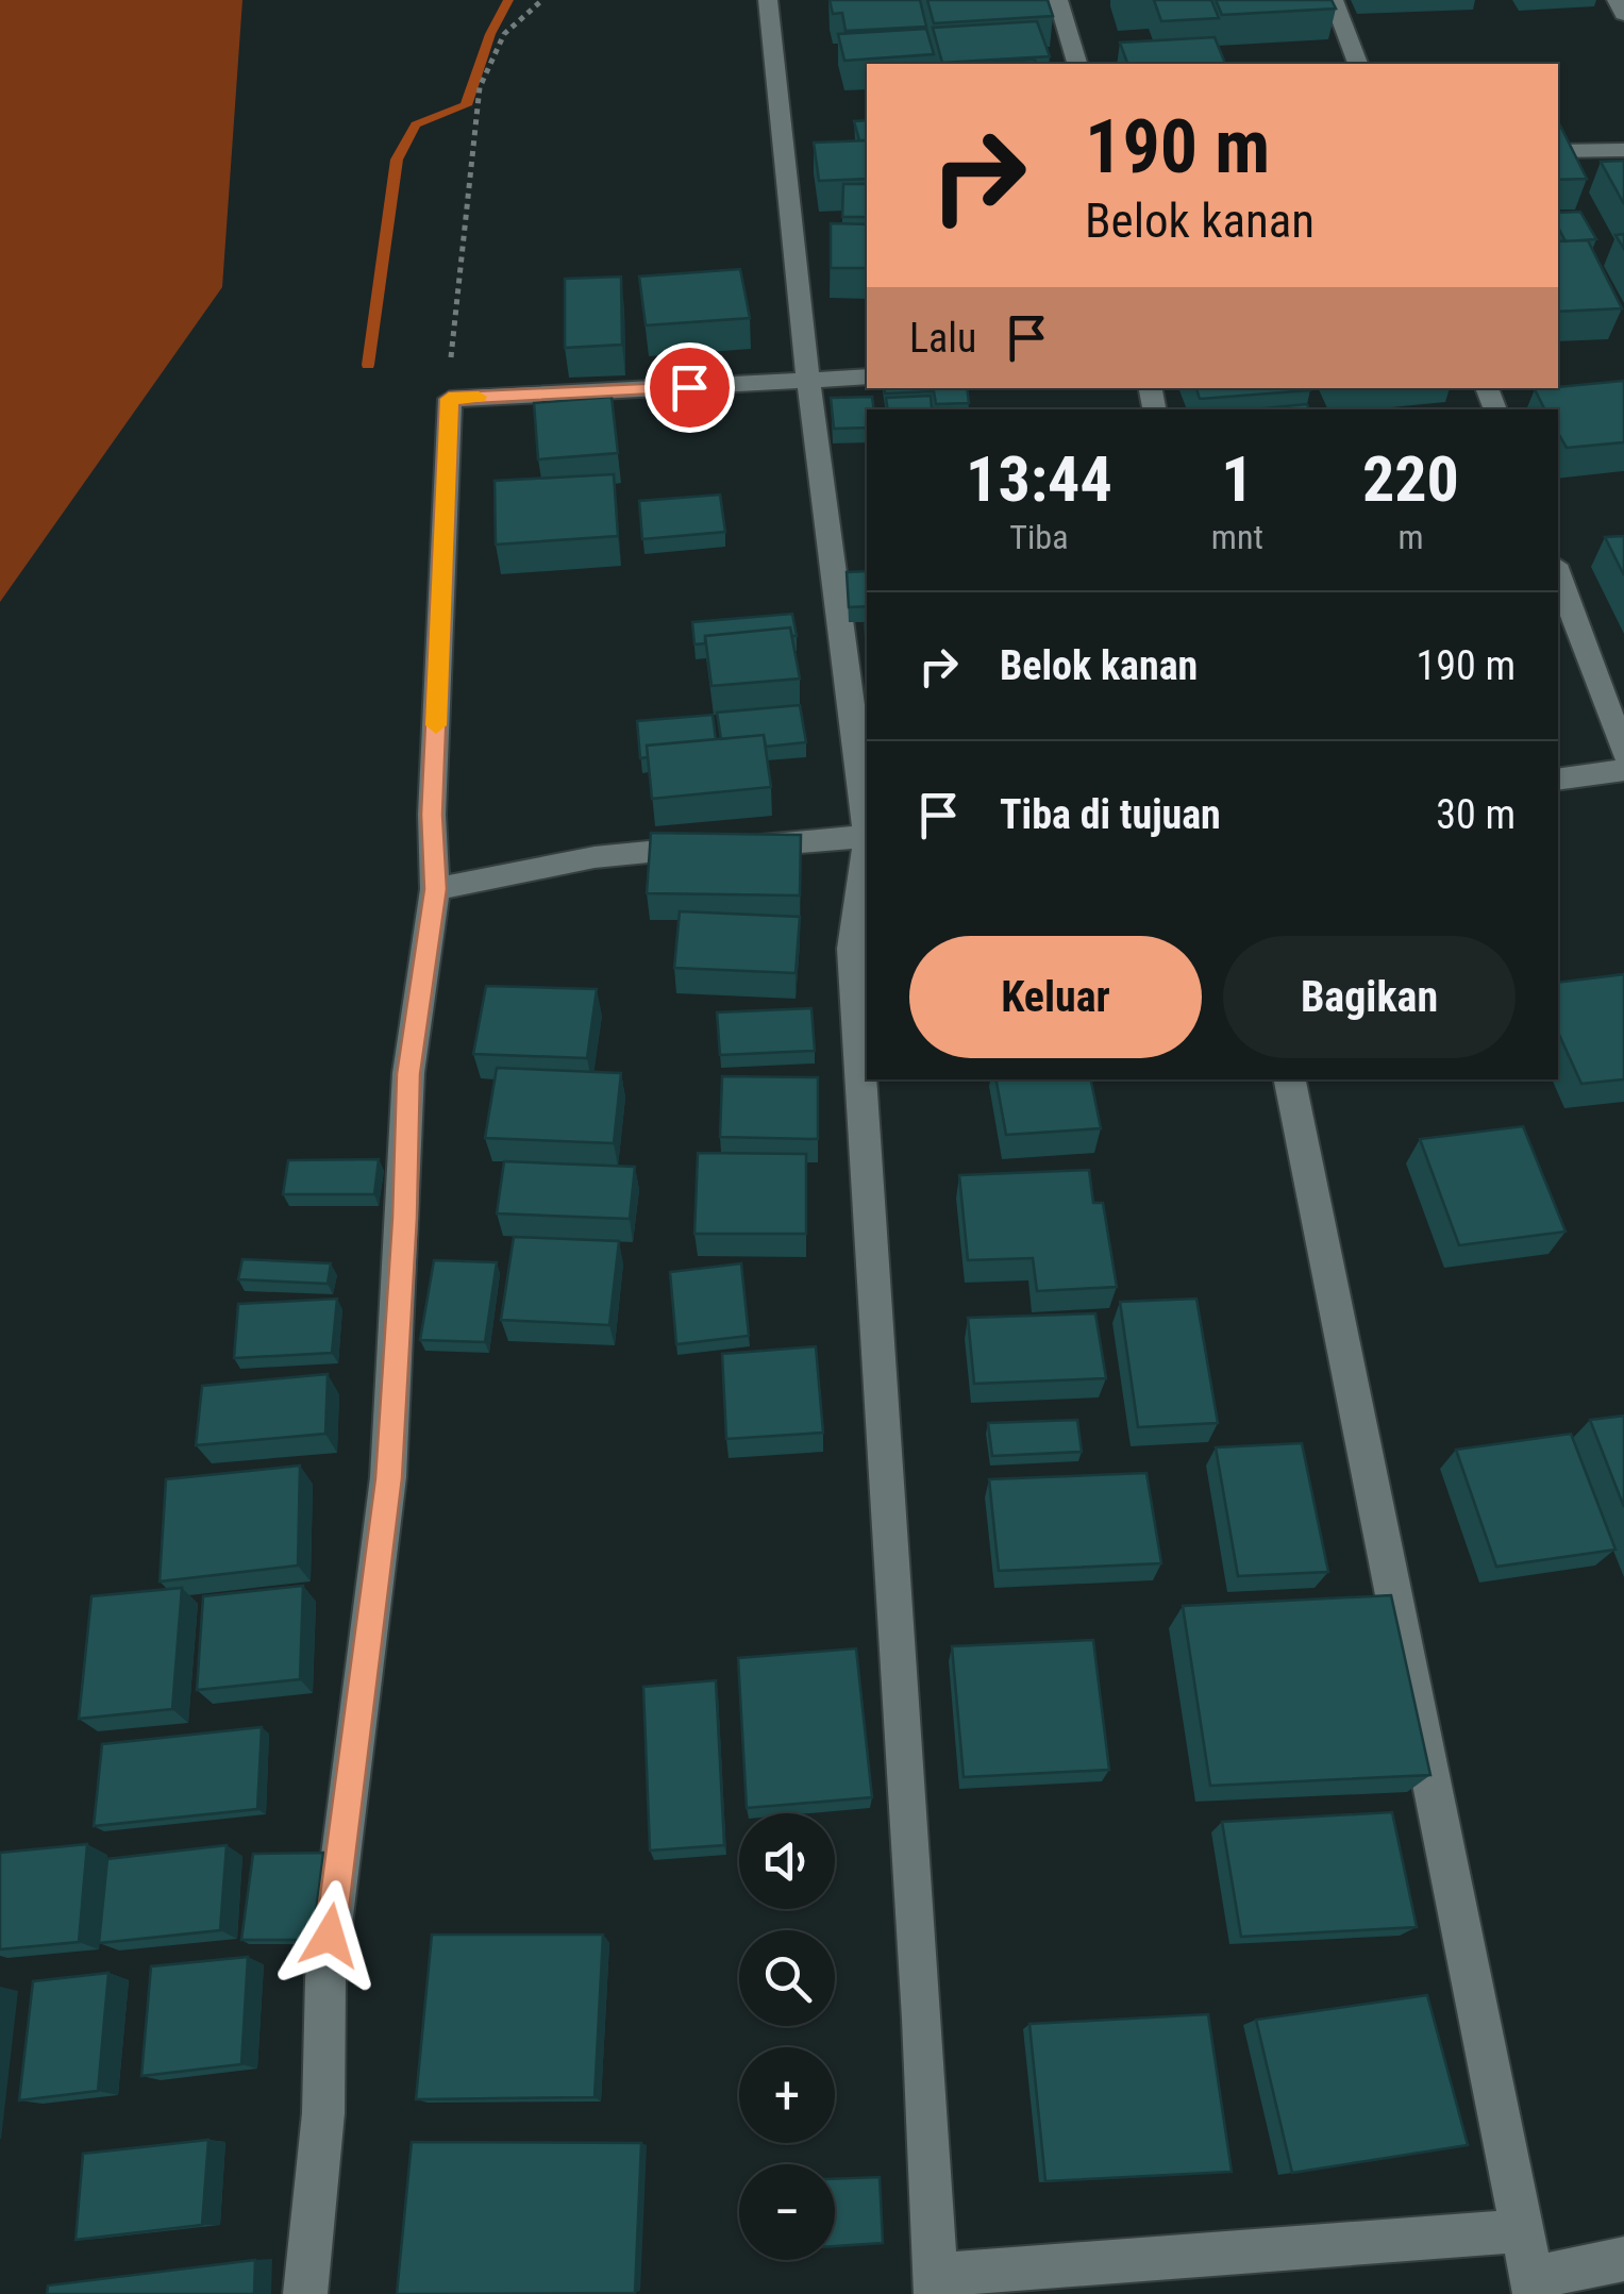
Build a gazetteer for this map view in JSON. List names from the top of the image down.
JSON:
{
  "page": {
    "turn": ["190 m", "Belok kanan"],
    "then": "Lalu",
    "eta": [
      "13:44",
      "Tiba",
      "1",
      "mnt",
      "220",
      "m"
    ],
    "list": [
      {
        "name": "Belok kanan",
        "value": "190 m"
      },
      {
        "name": "Tiba di tujuan",
        "value": "30 m"
      }
    ],
    "buttons": ["Keluar", "Bagikan"],
    "map_buttons": ["+", "−"]
  }
}
